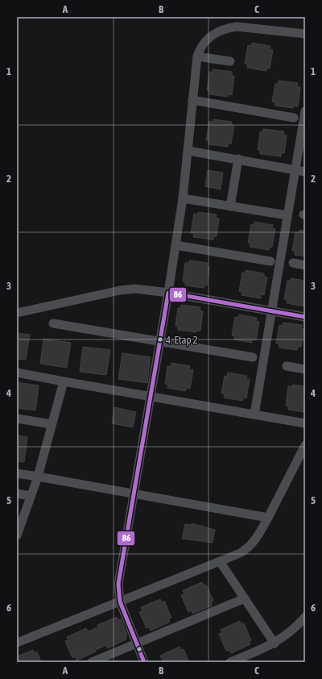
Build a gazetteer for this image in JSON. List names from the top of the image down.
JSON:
{
  "places": ["4. Etap 2"],
  "lines": ["transit line 86"],
  "grid": {
    "columns": ["A", "B", "C"],
    "rows": [
      "1",
      "2",
      "3",
      "4",
      "5",
      "6"
    ]
  }
}
